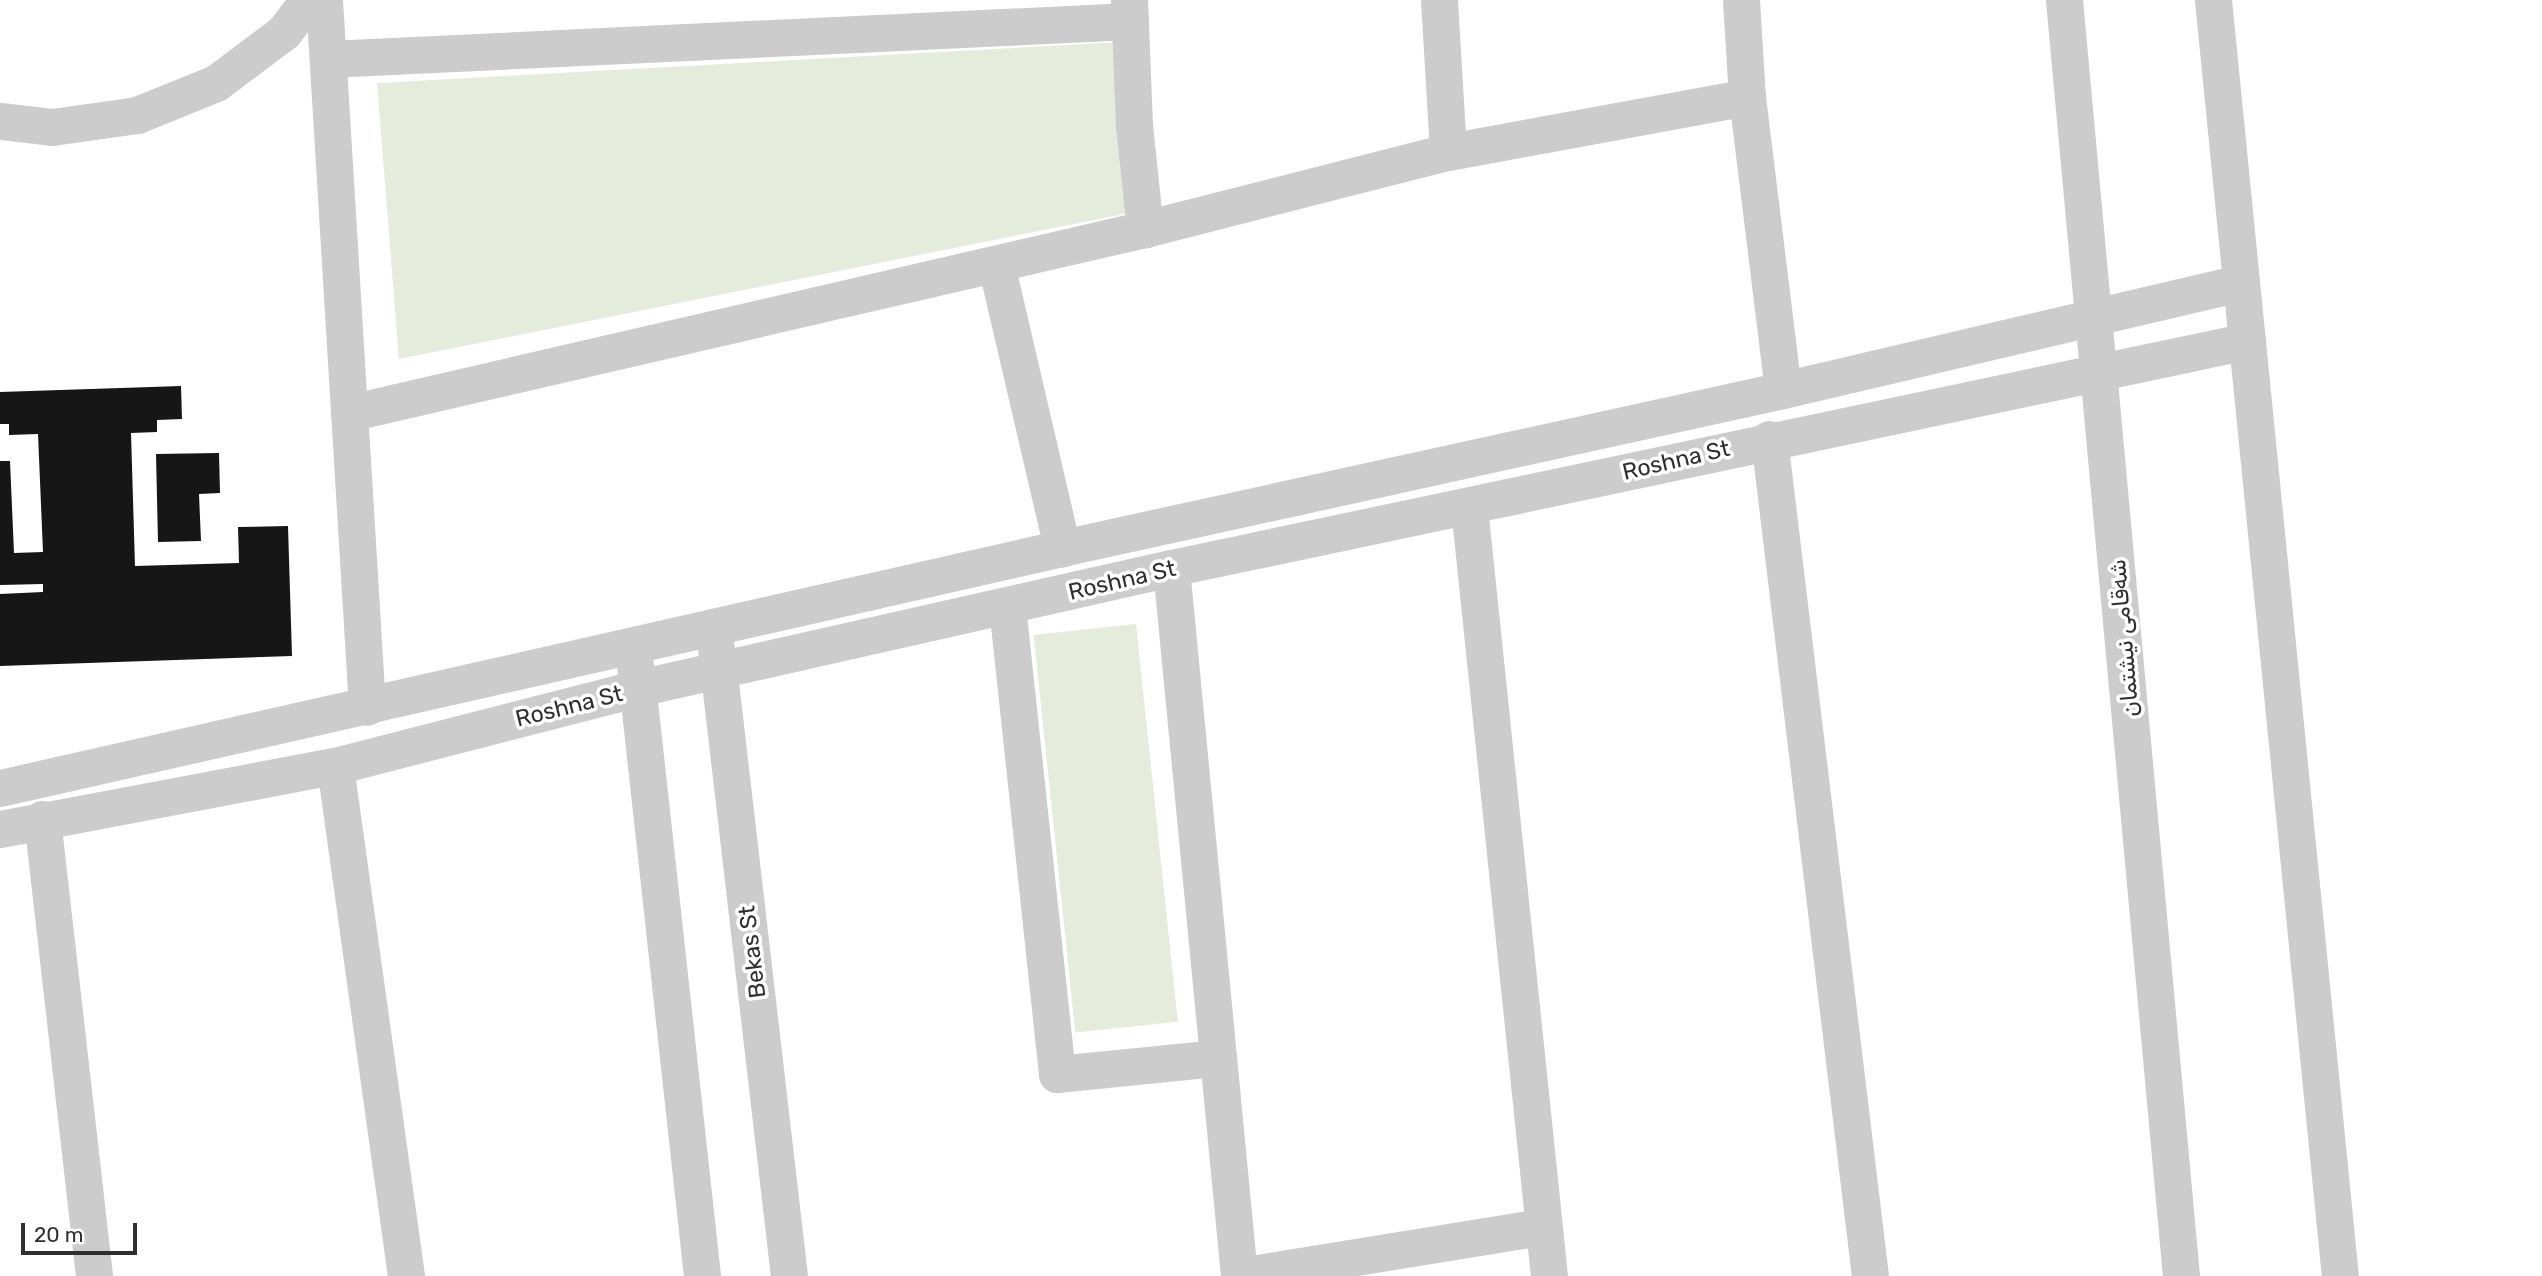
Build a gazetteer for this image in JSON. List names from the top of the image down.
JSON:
{
  "streets": {
    "street": ["Roshna St", "شەقامی نیشتمان", "Bekas St"]
  },
  "crossings": [
    ["Roshna St", "شەقامی نیشتمان"],
    ["Roshna St", "Bekas St"]
  ],
  "scale_bar": "20 m"
}
